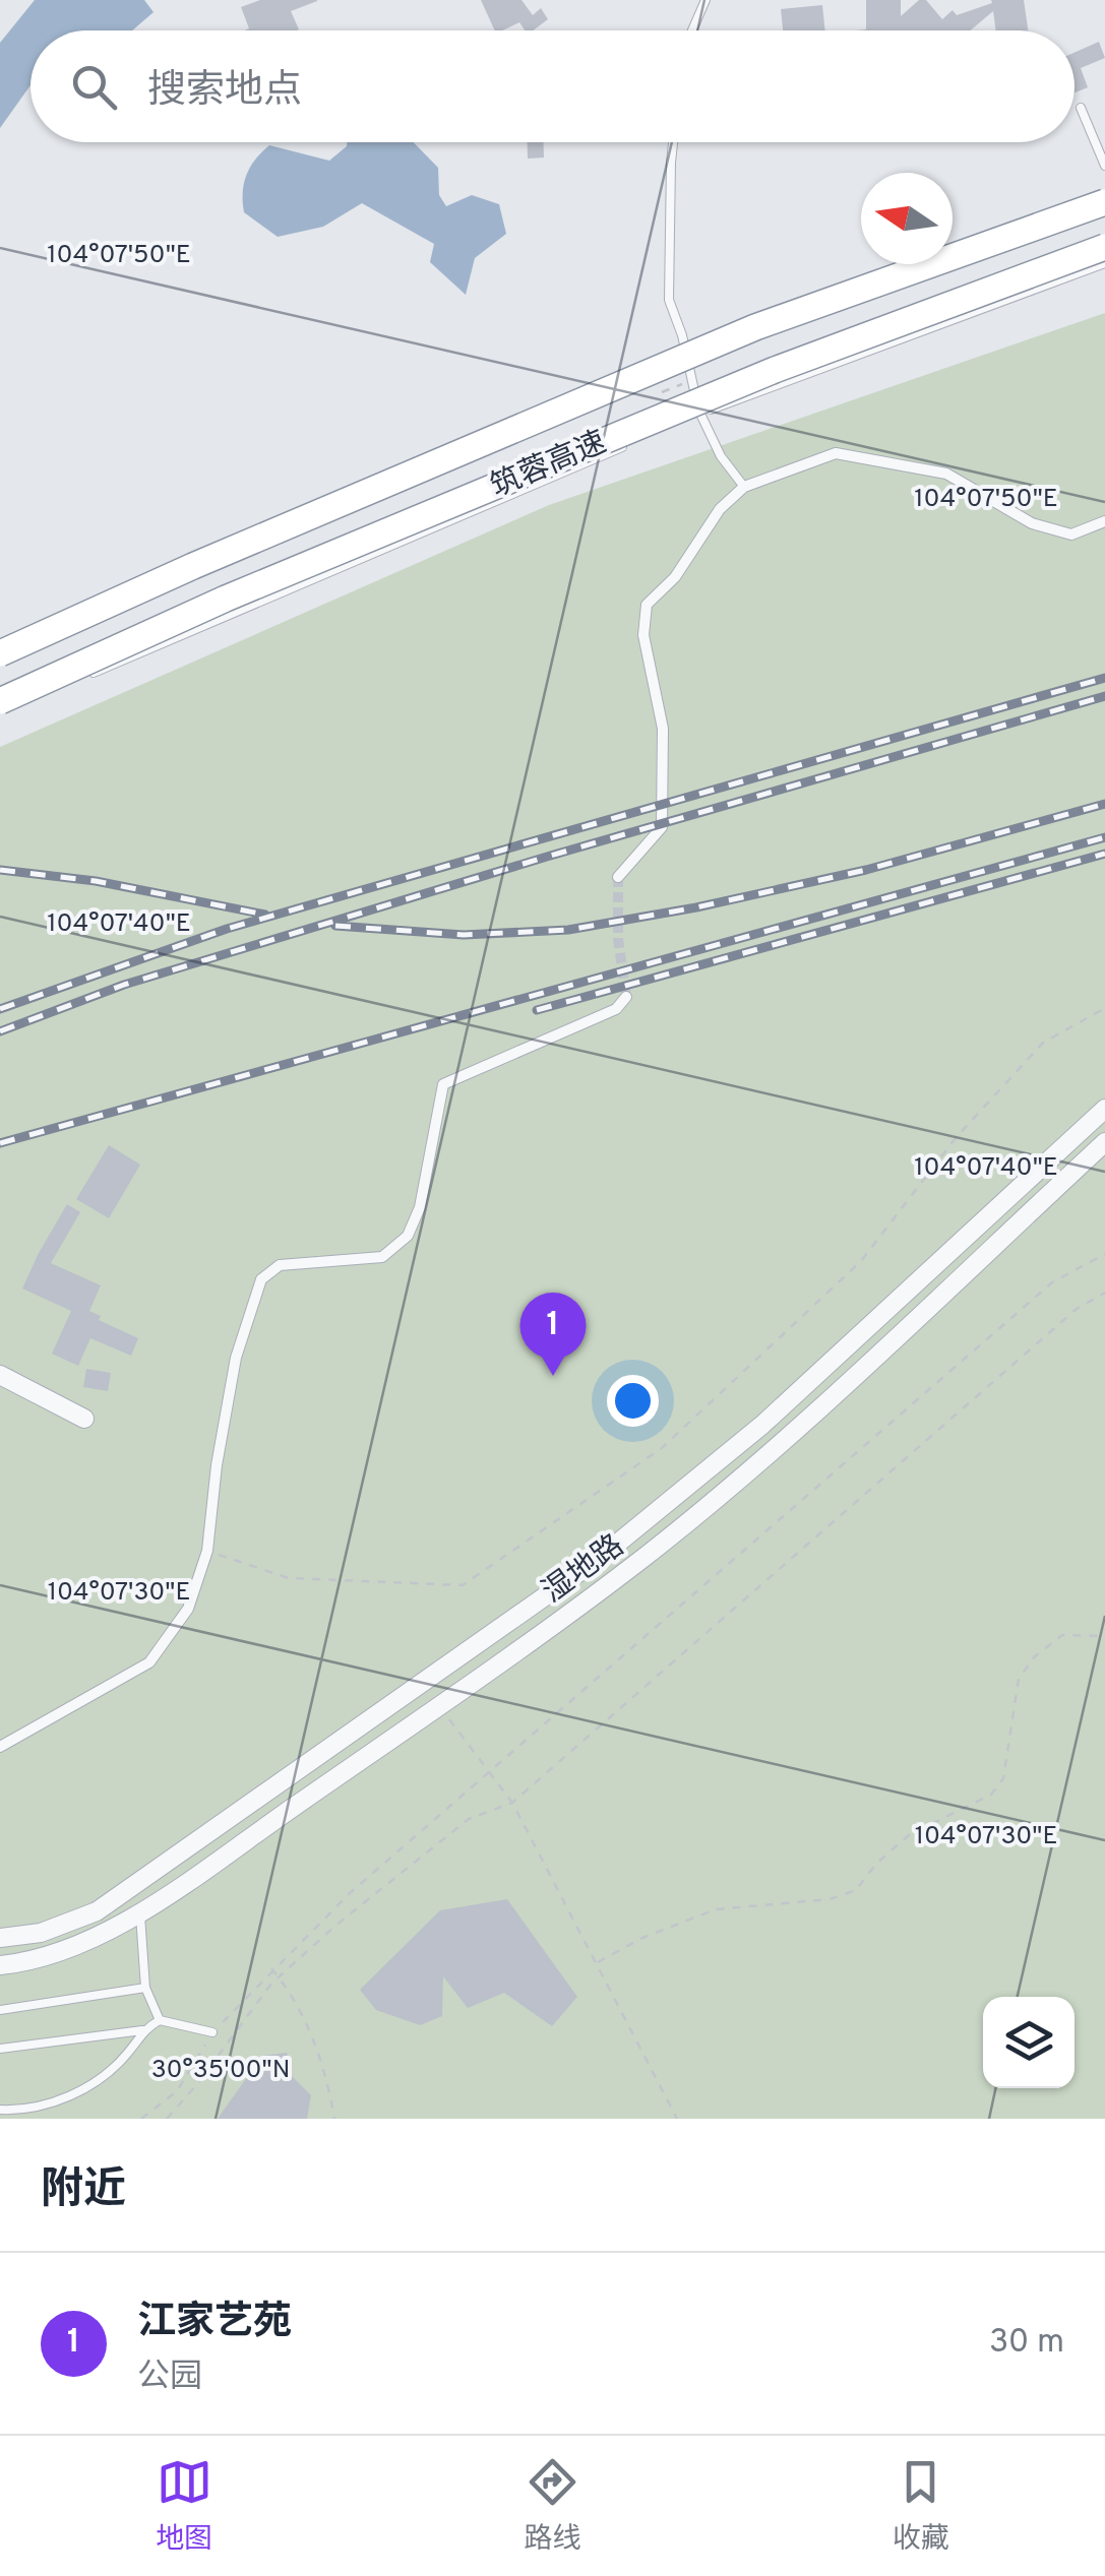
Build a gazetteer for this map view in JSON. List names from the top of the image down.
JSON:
{
  "streets": {
    "highway": ["筑蓉高速"],
    "street": ["湿地路"]
  },
  "north": "left",
  "page": {
    "search": "搜索地点",
    "pins": "1",
    "heading": "附近",
    "list": [
      {
        "mark": "1",
        "name": "江家艺苑",
        "note": "公园",
        "value": "30 m"
      }
    ],
    "nav": ["地图", "路线", "收藏"]
  },
  "coordinates": [
    "104°07'50\"E",
    "104°07'40\"E",
    "104°07'30\"E",
    "30°35'00\"N"
  ]
}
